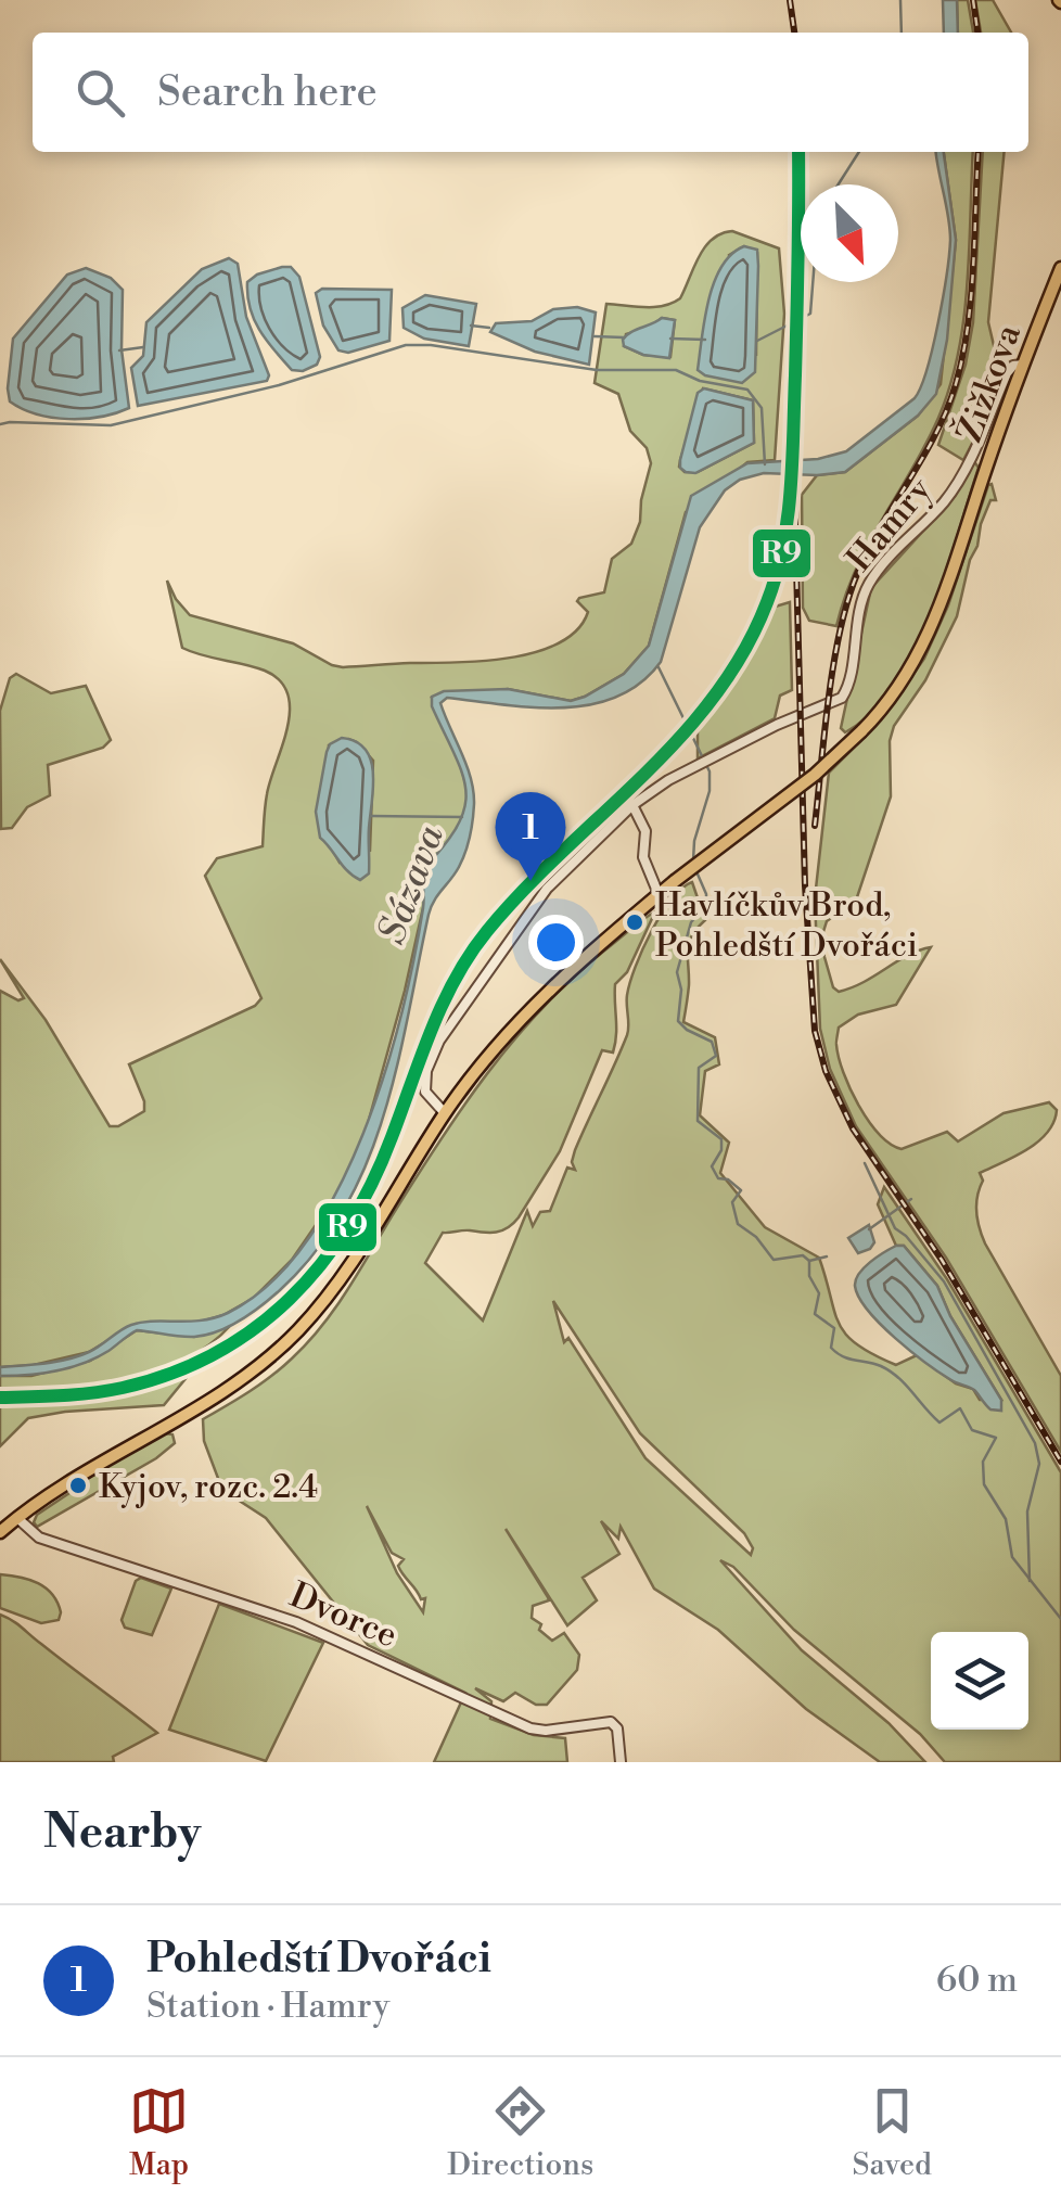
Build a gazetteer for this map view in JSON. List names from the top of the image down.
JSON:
{
  "streets": {
    "main road": ["Žižkova"],
    "street": ["Hamry", "Dvorce"]
  },
  "crossings": [
    ["Žižkova", "Hamry"],
    ["Žižkova", "Dvorce"]
  ],
  "water": ["Sázava"],
  "places": ["Havlíčkův Brod, Pohledští Dvořáci", "Kyjov, rozc. 2.4"],
  "lines": ["transit line R9"],
  "north": "bottom right",
  "page": {
    "search": "Search here",
    "pins": "1",
    "heading": "Nearby",
    "list": [
      {
        "mark": "1",
        "name": "Pohledští Dvořáci",
        "note": "Station · Hamry",
        "value": "60 m"
      }
    ],
    "nav": ["Map", "Directions", "Saved"]
  }
}
